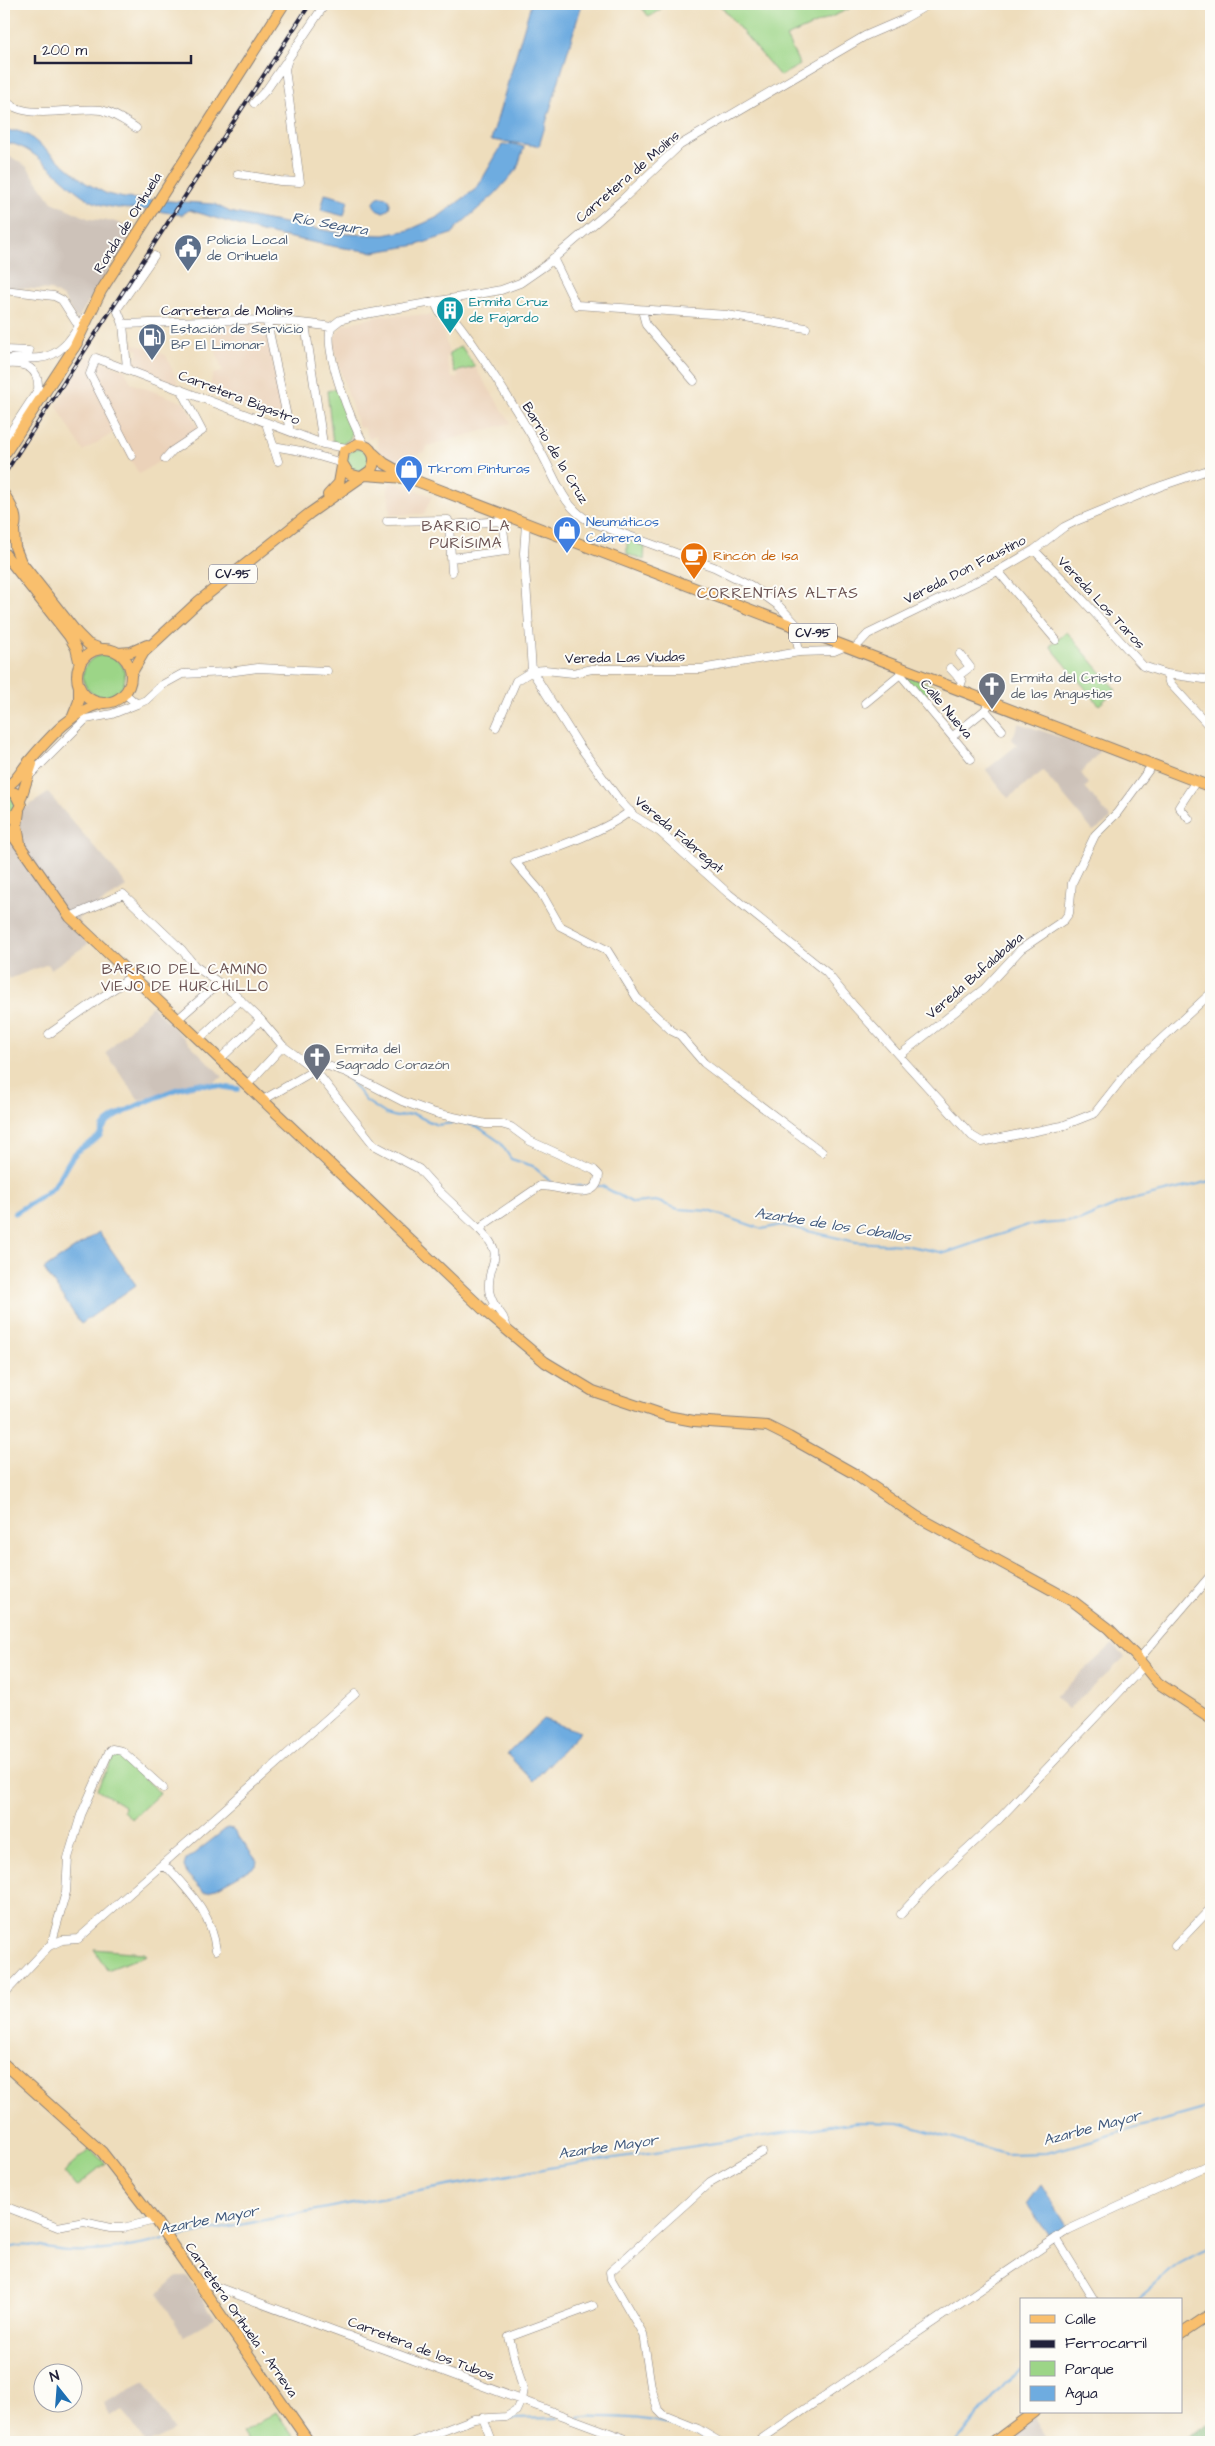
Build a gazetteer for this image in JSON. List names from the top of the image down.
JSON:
{
  "streets": {
    "main road": ["Ronda de Orihuela", "CV-95", "Carretera Orihuela - Arneva"],
    "street": [
      "Carretera de Molins",
      "Carretera Bigastro",
      "Barrio de la Cruz",
      "Vereda Don Faustino",
      "Vereda Los Taros",
      "Vereda Las Viudas",
      "Calle Nueva",
      "Vereda Fabregat",
      "Vereda Bufalababa",
      "Carretera de los Tubos"
    ]
  },
  "crossings": [
    ["Carretera de Molins", "Barrio de la Cruz"],
    ["Carretera Bigastro", "CV-95"],
    ["Barrio de la Cruz", "CV-95"],
    ["Vereda Don Faustino", "CV-95"],
    ["Vereda Don Faustino", "Vereda Los Taros"],
    ["Vereda Don Faustino", "Vereda Las Viudas"],
    ["CV-95", "Vereda Las Viudas"],
    ["CV-95", "Calle Nueva"],
    ["CV-95", "Vereda Fabregat"],
    ["CV-95", "Vereda Bufalababa"],
    ["Vereda Las Viudas", "Vereda Fabregat"],
    ["Vereda Fabregat", "Vereda Bufalababa"],
    ["Carretera Orihuela - Arneva", "Carretera de los Tubos"]
  ],
  "districts": ["BARRIO LA PURÍSIMA", "CORRENTÍAS ALTAS", "BARRIO DEL CAMINO VIEJO DE HURCHILLO"],
  "water": ["Río Segura", "Azarbe de los Coballos", "Azarbe Mayor"],
  "places": {
    "public building": ["Policía Local de Orihuela"],
    "building": ["Ermita Cruz de Fajardo"],
    "fuel station": ["Estación de Servicio BP El Limonar"],
    "shop": ["Tkrom Pinturas", "Neumáticos Cabrera"],
    "cafe": ["Rincón de Isa"],
    "church": ["Ermita del Cristo de las Angustias", "Ermita del Sagrado Corazón"]
  },
  "legend": [
    "Calle",
    "Ferrocarril",
    "Parque",
    "Agua"
  ],
  "scale_bar": "200 m",
  "north": "top"
}
